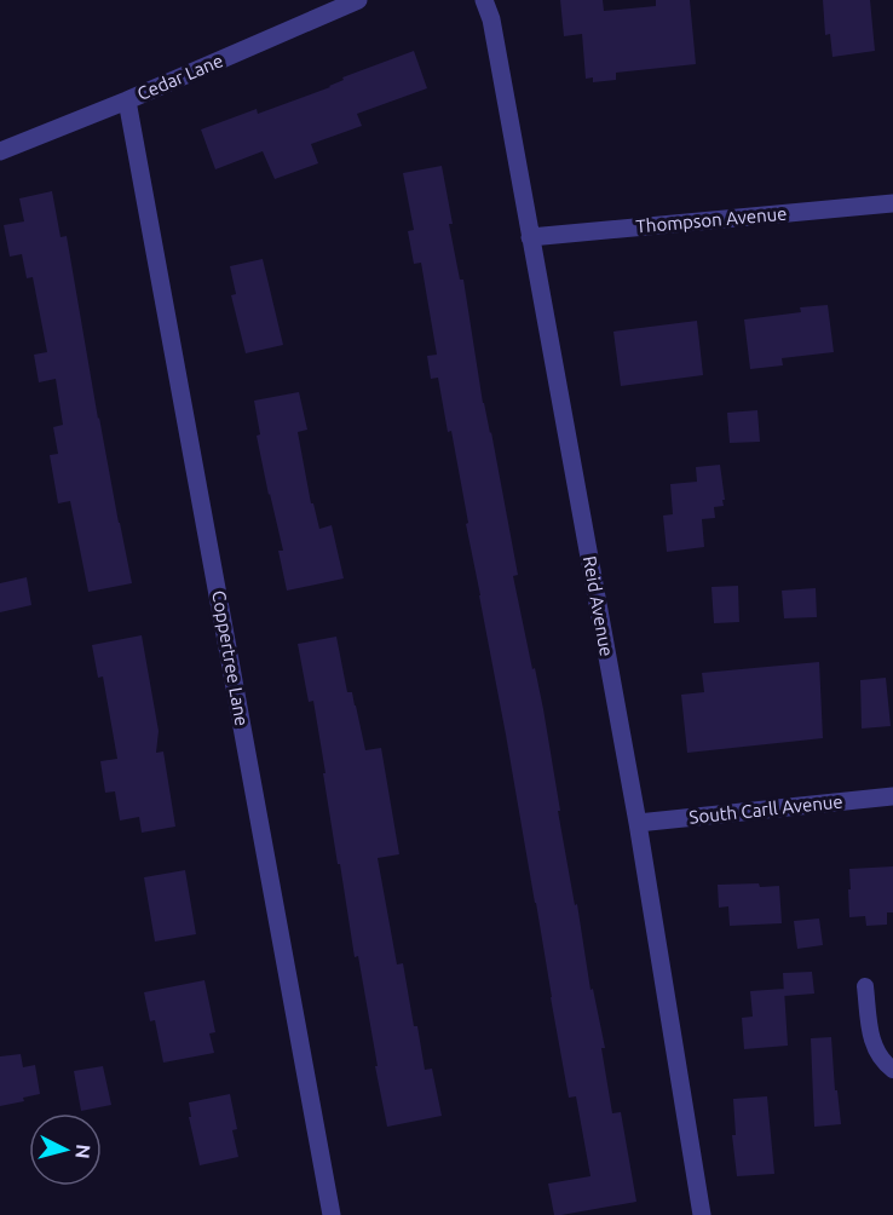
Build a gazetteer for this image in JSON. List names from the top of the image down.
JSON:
{
  "streets": {
    "street": [
      "Cedar Lane",
      "Thompson Avenue",
      "Reid Avenue",
      "Coppertree Lane",
      "South Carll Avenue"
    ]
  },
  "crossings": [
    ["Cedar Lane", "Coppertree Lane"],
    ["Thompson Avenue", "Reid Avenue"],
    ["Reid Avenue", "South Carll Avenue"]
  ],
  "north": "right"
}
